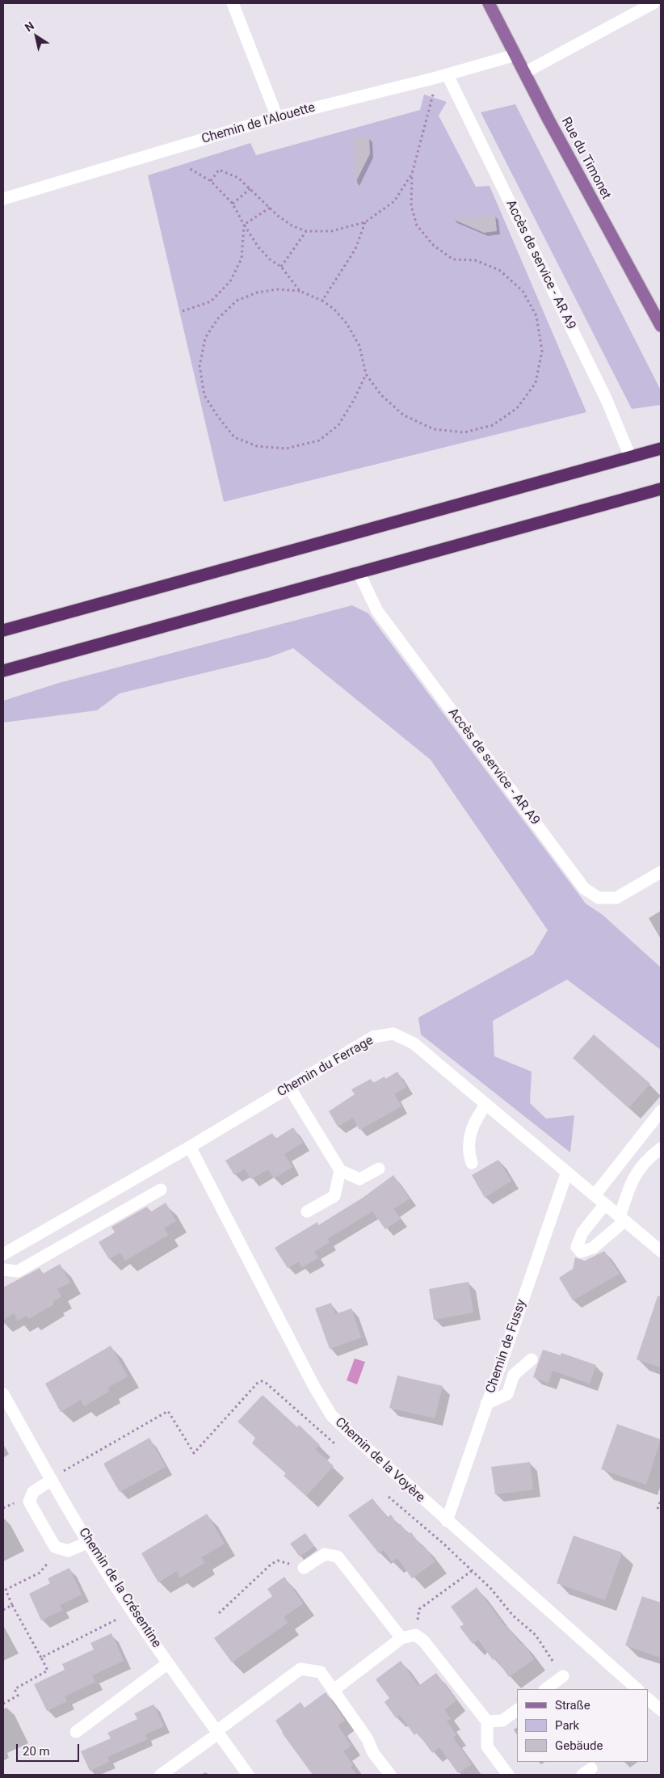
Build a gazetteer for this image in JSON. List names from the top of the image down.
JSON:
{
  "streets": {
    "main road": ["Rue du Timonet"],
    "street": [
      "Chemin de l'Alouette",
      "Accès de service - AR A9",
      "Chemin du Ferrage",
      "Chemin de Fussy",
      "Chemin de la Voyère",
      "Chemin de la Crésentine"
    ]
  },
  "crossings": [
    ["Chemin de l'Alouette", "Rue du Timonet"],
    ["Chemin de l'Alouette", "Accès de service - AR A9"],
    ["Chemin du Ferrage", "Chemin de Fussy"],
    ["Chemin du Ferrage", "Chemin de la Voyère"],
    ["Chemin de Fussy", "Chemin de la Voyère"]
  ],
  "legend": ["Straße", "Park", "Gebäude"],
  "scale_bar": "20 m",
  "north": "top left"
}
